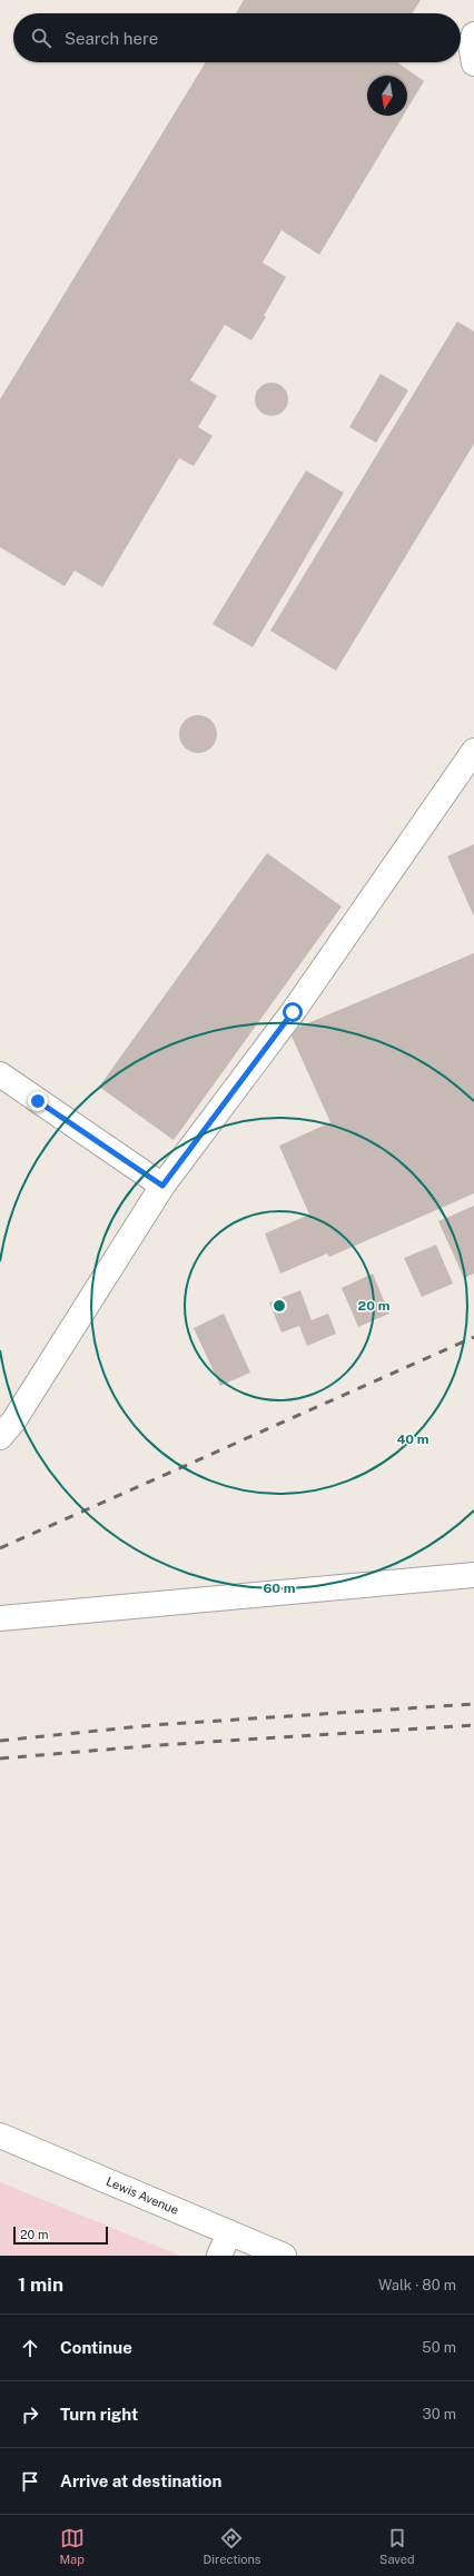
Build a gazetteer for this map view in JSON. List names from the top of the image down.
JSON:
{
  "streets": {
    "street": ["Lewis Avenue"]
  },
  "scale_bar": "20 m",
  "north": "bottom",
  "page": {
    "search": "Search here",
    "scale": "20 m",
    "heading": ["1 min", "Walk · 80 m"],
    "list": [
      ["Continue", "50 m"],
      ["Turn right", "30 m"],
      "Arrive at destination"
    ],
    "nav": ["Map", "Directions", "Saved"]
  },
  "rings": ["20 m", "40 m", "60 m"]
}
